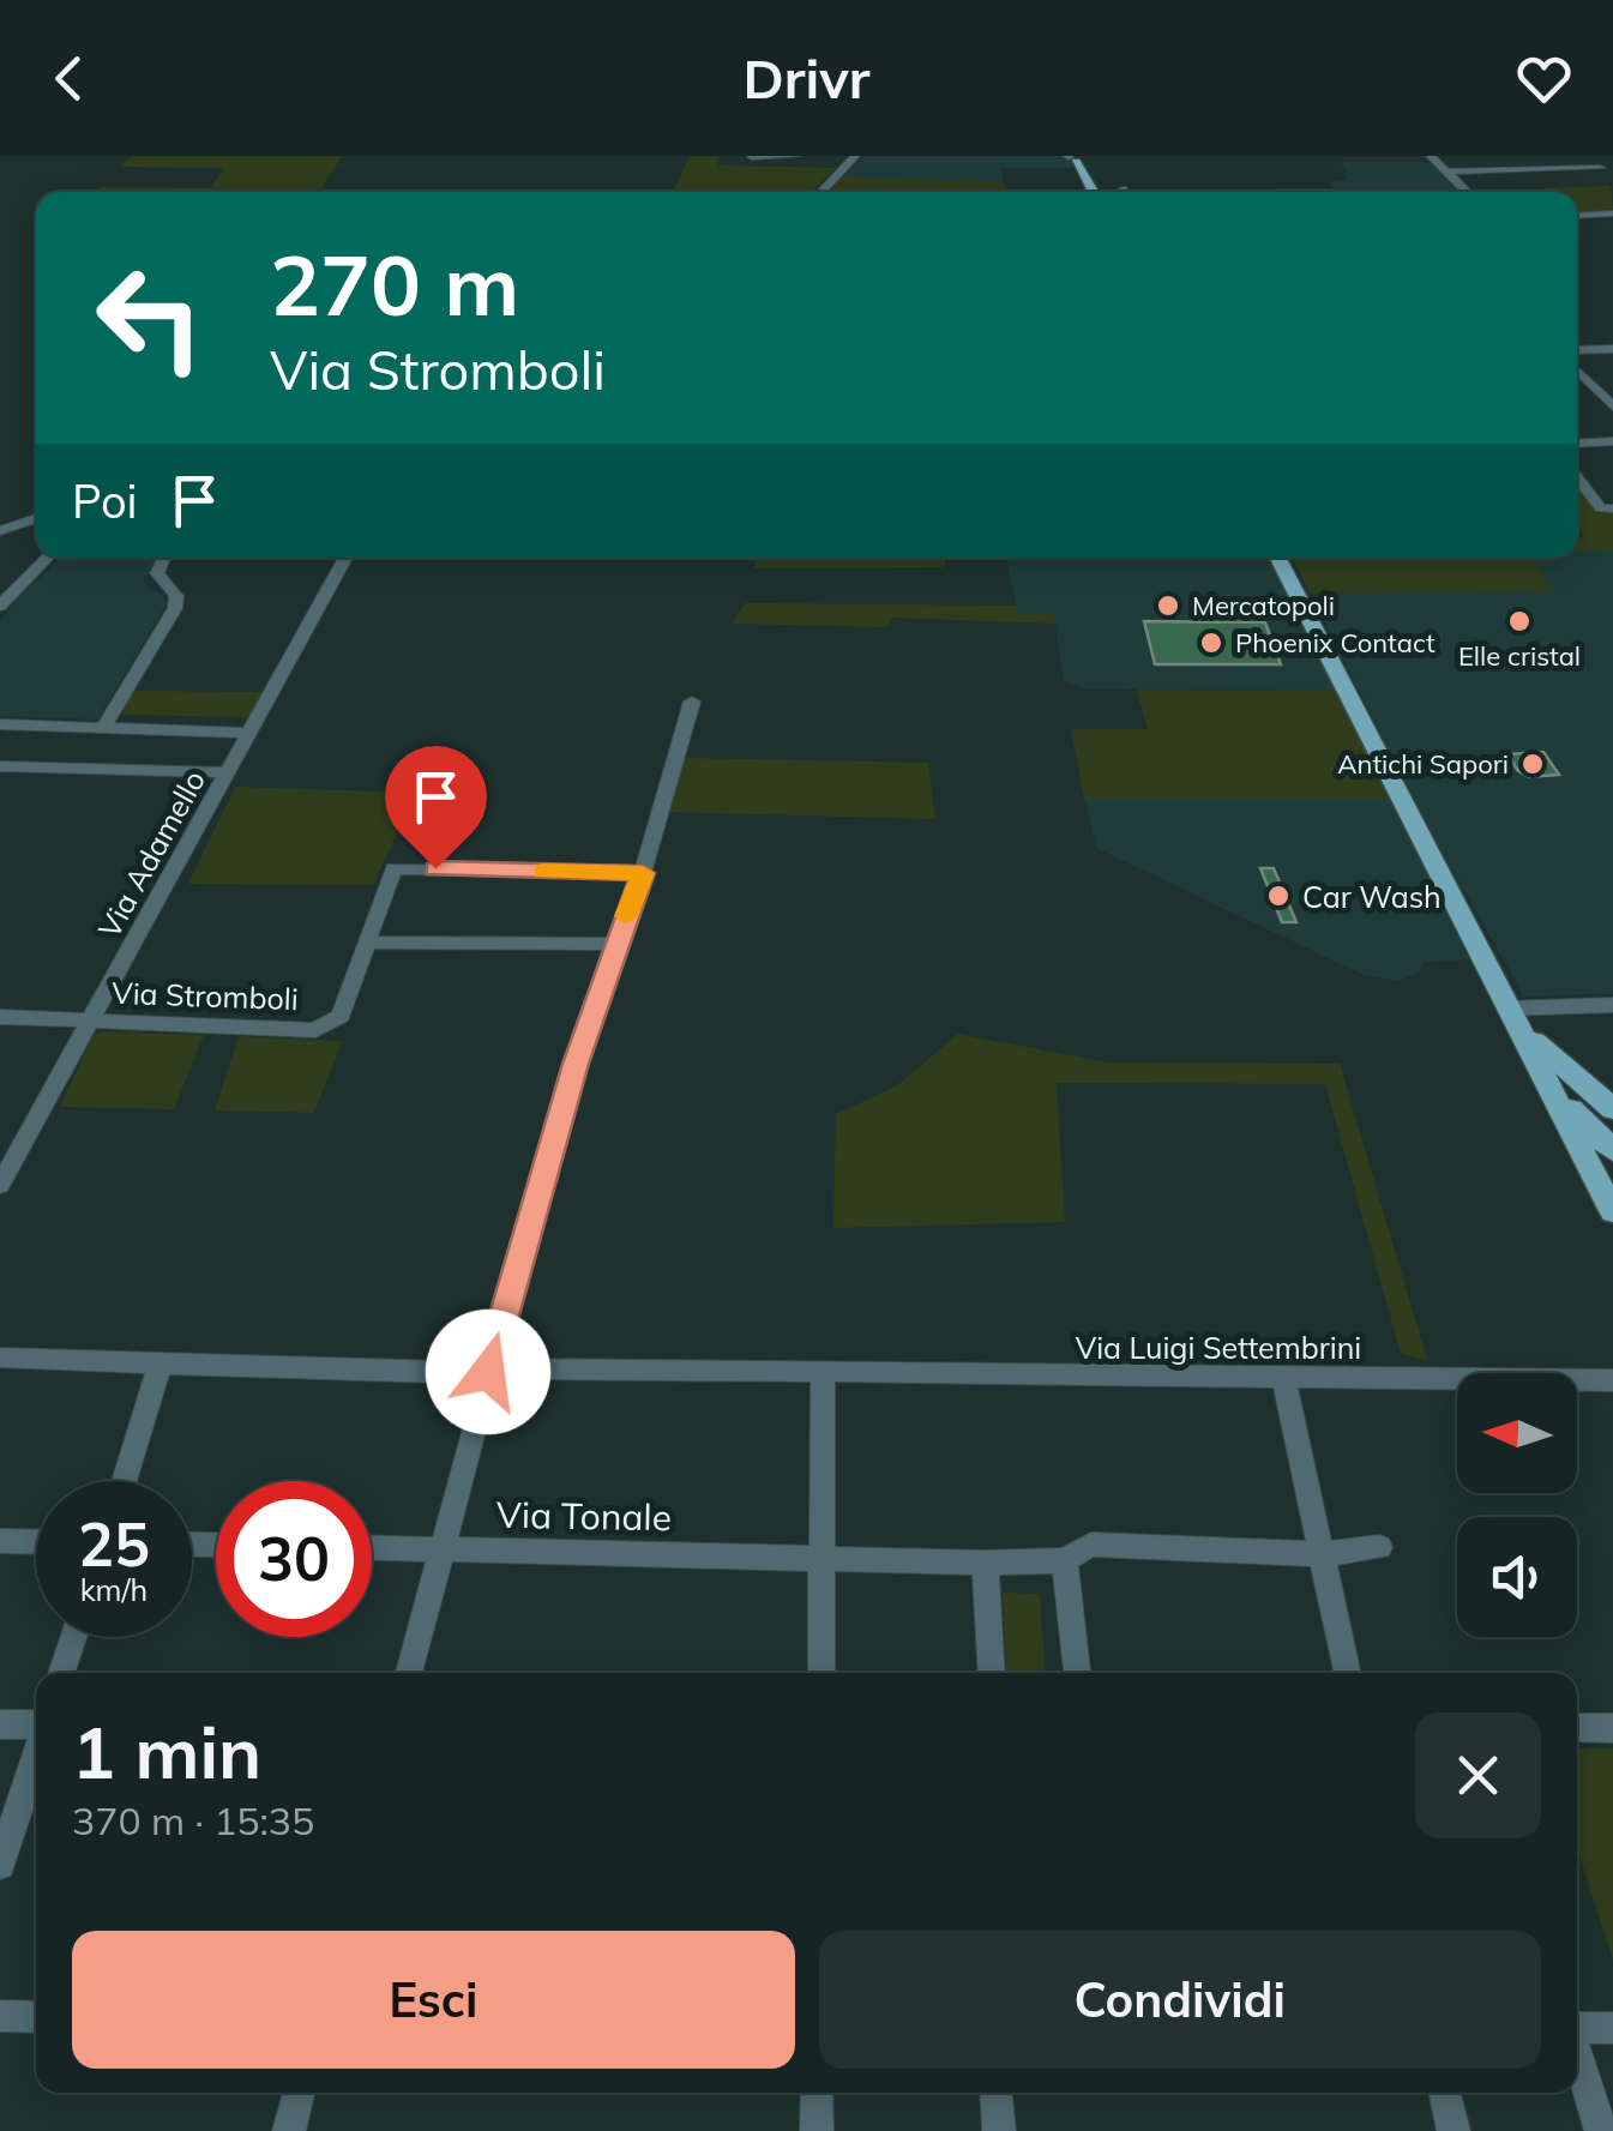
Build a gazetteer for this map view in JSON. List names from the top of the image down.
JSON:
{
  "streets": {
    "street": [
      "Via Adamello",
      "Via Stromboli",
      "Via Luigi Settembrini",
      "Via Tonale"
    ]
  },
  "crossings": [
    ["Via Adamello", "Via Stromboli"]
  ],
  "places": [
    "Mercatopoli",
    "Elle cristal",
    "Phoenix Contact",
    "Antichi Sapori",
    "Car Wash"
  ],
  "north": "left",
  "page": {
    "header": "Drivr",
    "turn": ["270 m", "Via Stromboli"],
    "then": "Poi",
    "speed": "25 km/h",
    "limit": "30",
    "heading": ["1 min", "370 m · 15:35"],
    "buttons": ["Esci", "Condividi"]
  }
}
